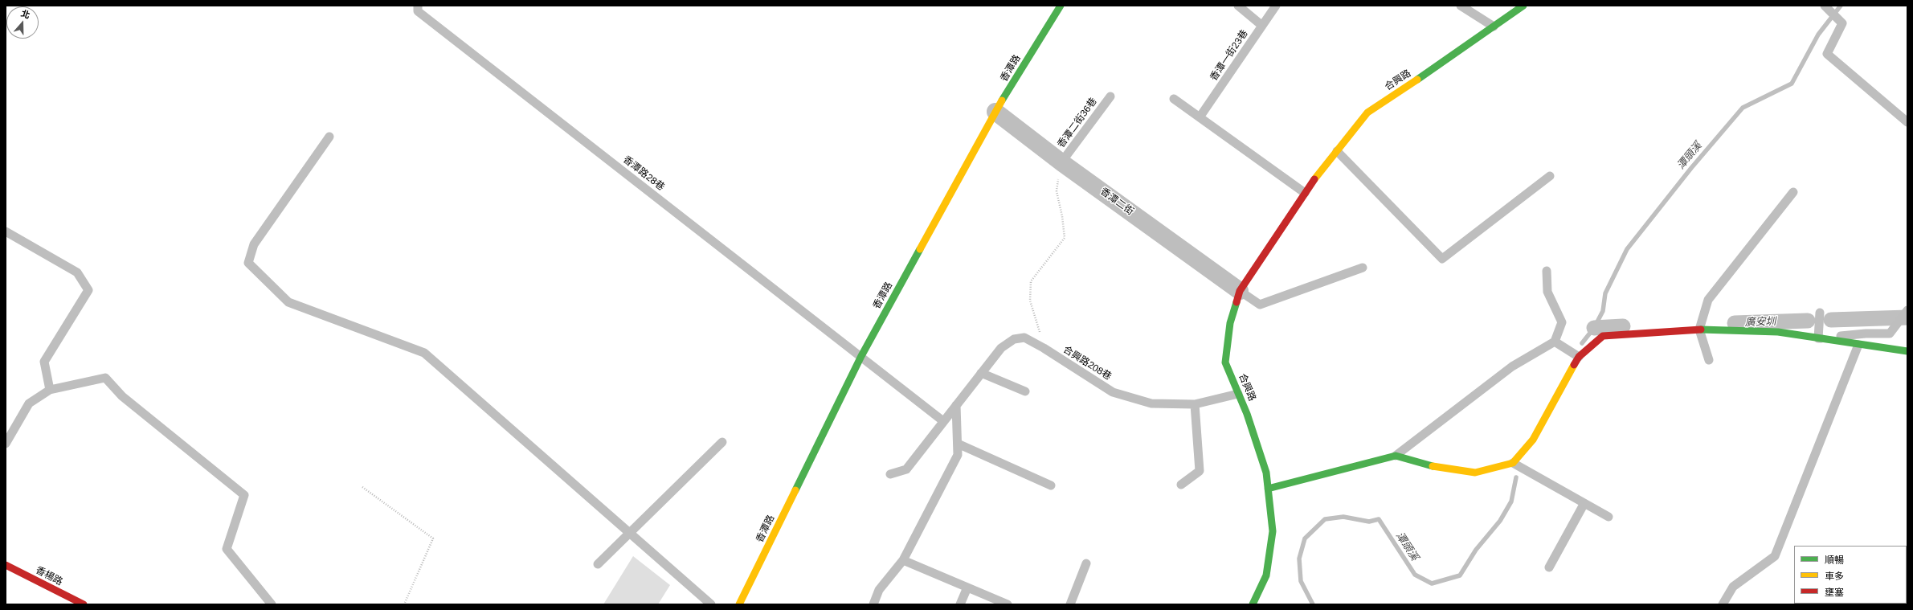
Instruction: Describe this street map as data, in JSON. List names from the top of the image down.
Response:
{
  "streets": {
    "street": [
      "香潭路",
      "合興路",
      "香潭二街",
      "香楊路"
    ],
    "lane": [
      "香潭一街23巷",
      "香潭二街36巷",
      "香潭路28巷",
      "合興路208巷"
    ]
  },
  "crossings": [
    ["香潭路", "香潭路28巷"],
    ["香潭路", "香潭二街"],
    ["合興路", "香潭二街"],
    ["合興路", "合興路208巷"],
    ["香潭二街36巷", "香潭二街"]
  ],
  "water": ["潭頭溪", "廣安圳"],
  "legend": ["順暢", "車多", "壅塞"],
  "north": "top"
}
